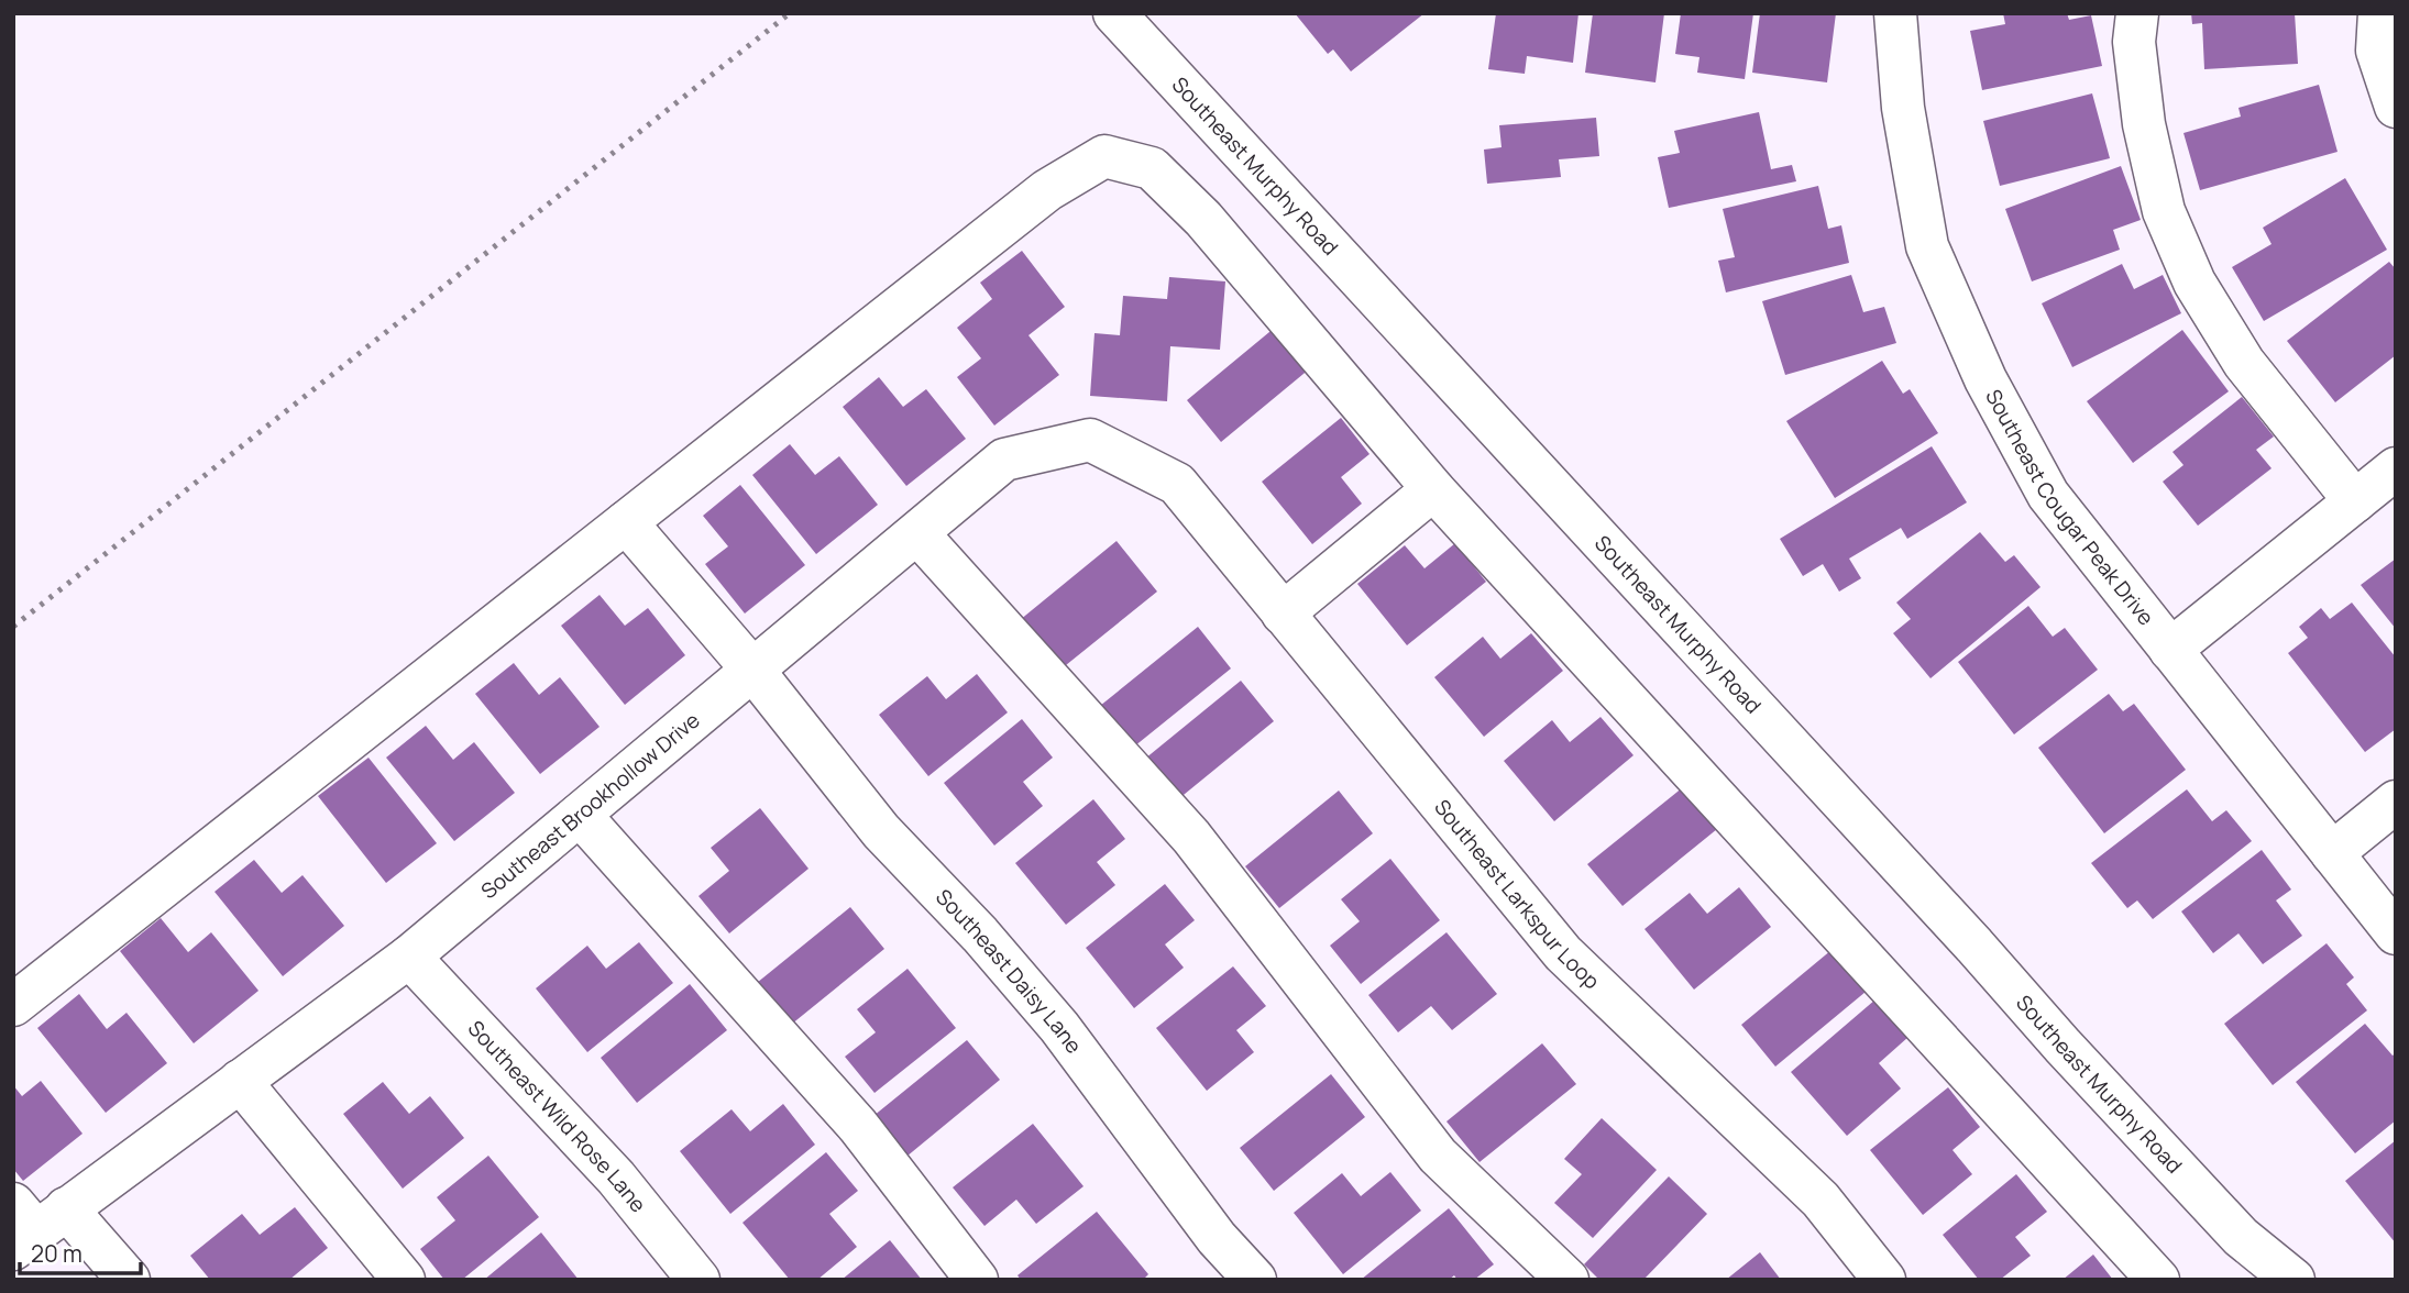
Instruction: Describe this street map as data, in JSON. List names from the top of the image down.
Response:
{
  "streets": {
    "street": [
      "Southeast Murphy Road",
      "Southeast Cougar Peak Drive",
      "Southeast Brookhollow Drive",
      "Southeast Larkspur Loop",
      "Southeast Daisy Lane",
      "Southeast Wild Rose Lane"
    ]
  },
  "crossings": [
    ["Southeast Brookhollow Drive", "Southeast Larkspur Loop"],
    ["Southeast Brookhollow Drive", "Southeast Daisy Lane"],
    ["Southeast Brookhollow Drive", "Southeast Wild Rose Lane"]
  ],
  "scale_bar": "20 m"
}
